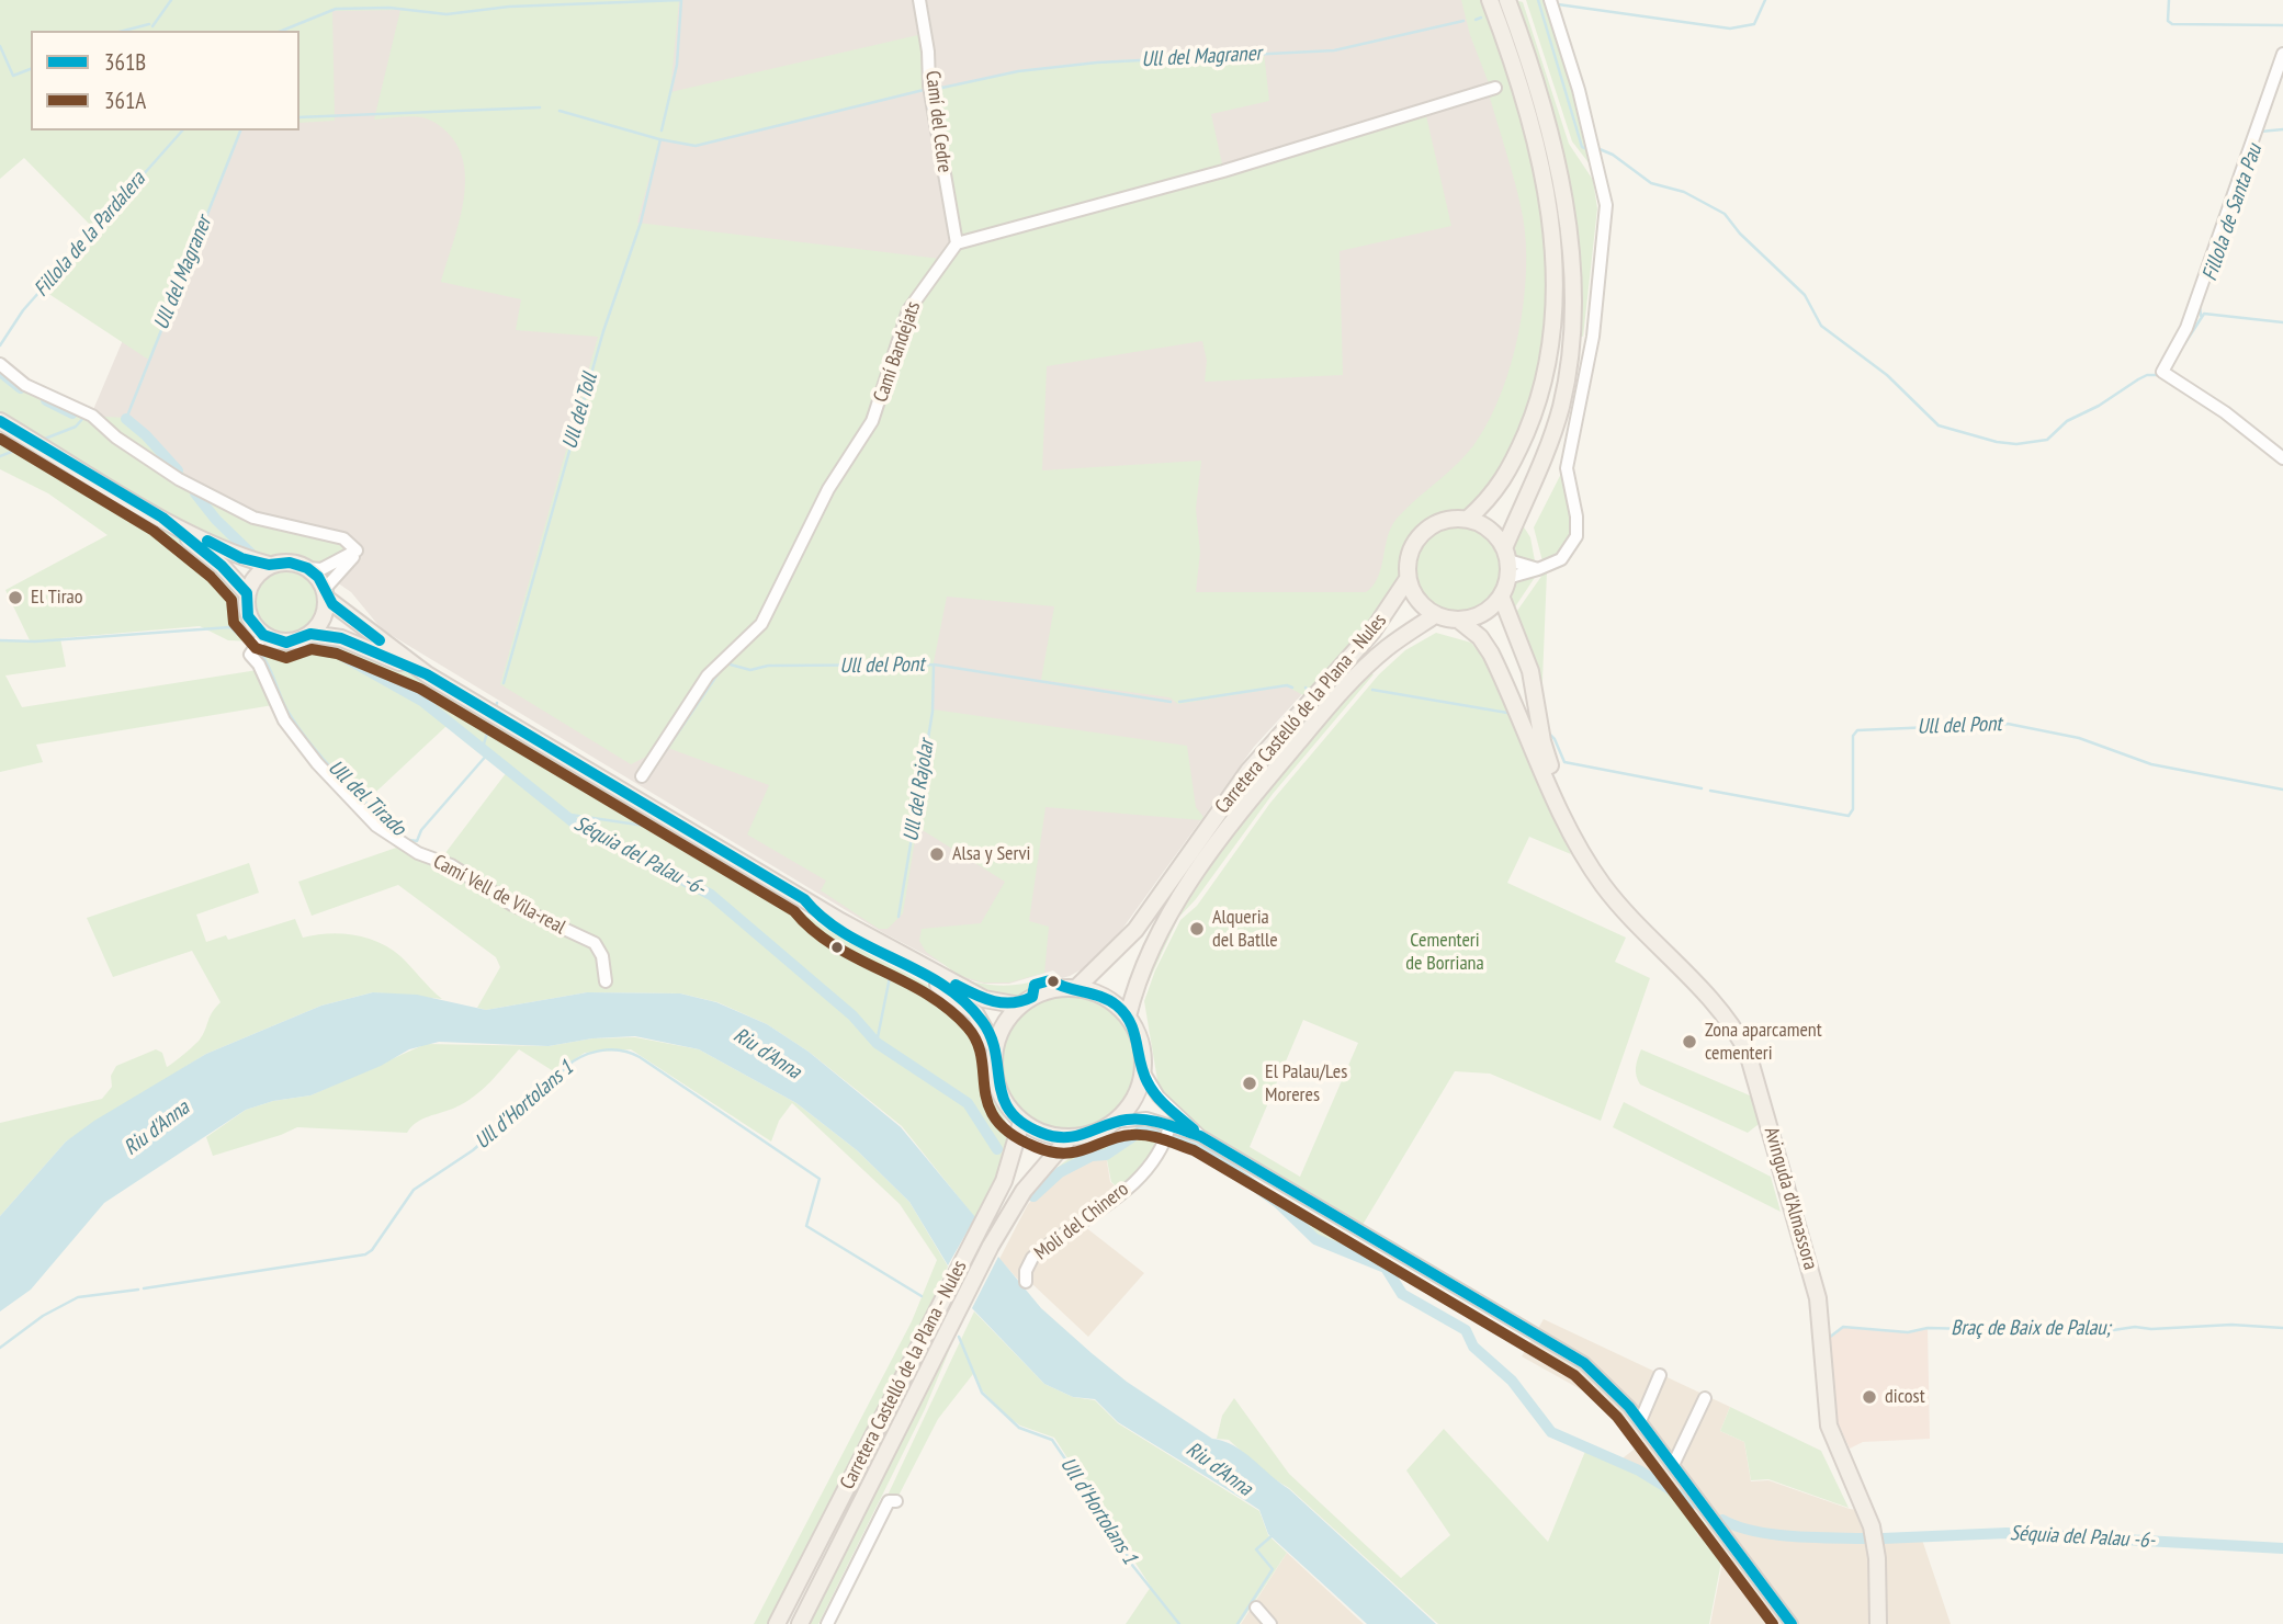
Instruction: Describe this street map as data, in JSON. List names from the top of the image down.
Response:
{
  "streets": {
    "main road": ["Carretera Castelló de la Plana - Nules", "Avinguda d'Almassora"],
    "street": [
      "Camí del Cedre",
      "Camí Bandejats",
      "Camí Vell de Vila-real",
      "Molí del Chinero"
    ]
  },
  "crossings": [
    ["Camí del Cedre", "Camí Bandejats"],
    ["Carretera Castelló de la Plana - Nules", "Avinguda d'Almassora"]
  ],
  "water": [
    "Ull del Magraner",
    "Fillola de Santa Pau",
    "Fillola de la Pardalera",
    "Ull del Toll",
    "Ull del Pont",
    "Ull del Rajolar",
    "Ull del Tirado",
    "Séquia del Palau -6-",
    "Riu d'Anna",
    "Ull d'Hortolans 1",
    "Braç de Baix de Palau;"
  ],
  "parks": ["Cementeri de Borriana"],
  "places": [
    "El Tirao",
    "Alsa y Servi",
    "Alqueria del Batlle",
    "Zona aparcament cementeri",
    "El Palau/Les Moreres",
    "dicost"
  ],
  "lines": ["transit line 361B", "transit line 361A"],
  "legend": ["361B", "361A"]
}
